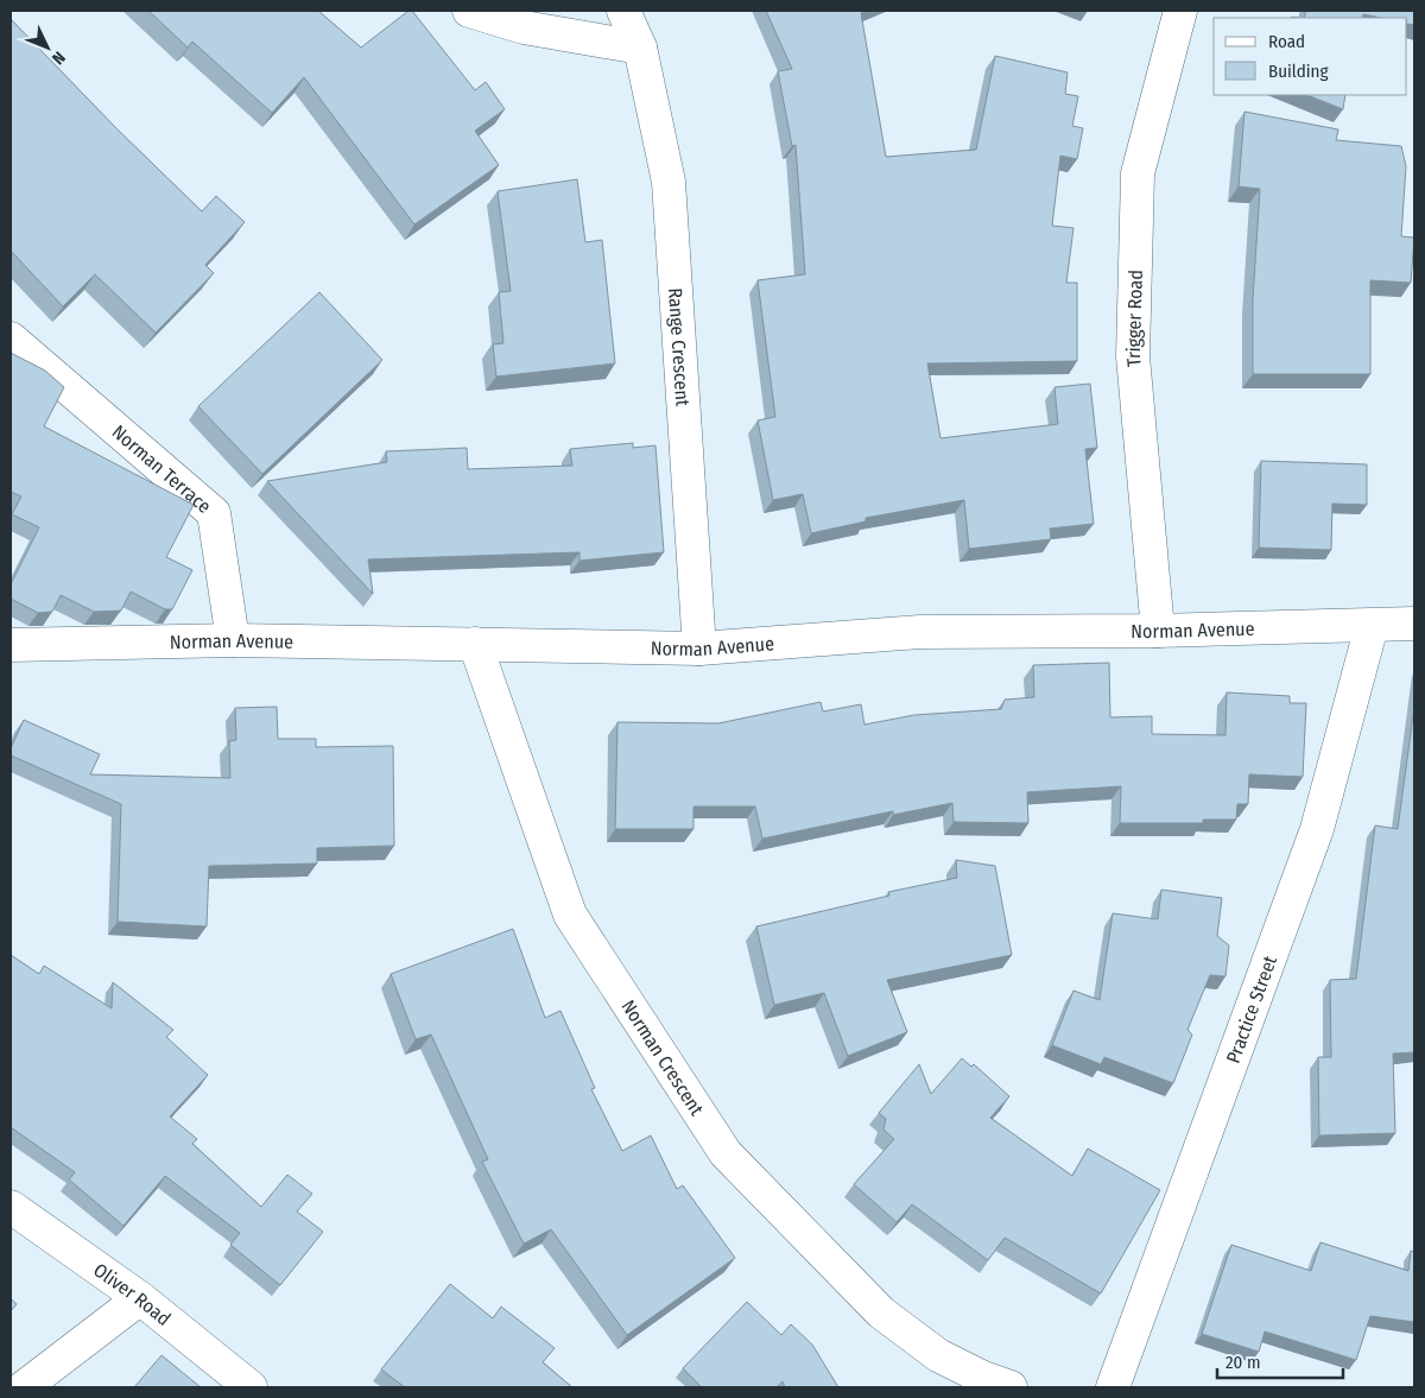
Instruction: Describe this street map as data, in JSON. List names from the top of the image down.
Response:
{
  "streets": {
    "street": [
      "Trigger Road",
      "Range Crescent",
      "Norman Terrace",
      "Norman Avenue",
      "Practice Street",
      "Norman Crescent",
      "Oliver Road"
    ]
  },
  "crossings": [
    ["Trigger Road", "Norman Avenue"],
    ["Range Crescent", "Norman Avenue"],
    ["Norman Terrace", "Norman Avenue"],
    ["Norman Avenue", "Practice Street"],
    ["Norman Avenue", "Norman Crescent"]
  ],
  "legend": ["Road", "Building"],
  "scale_bar": "20 m",
  "north": "bottom right"
}
